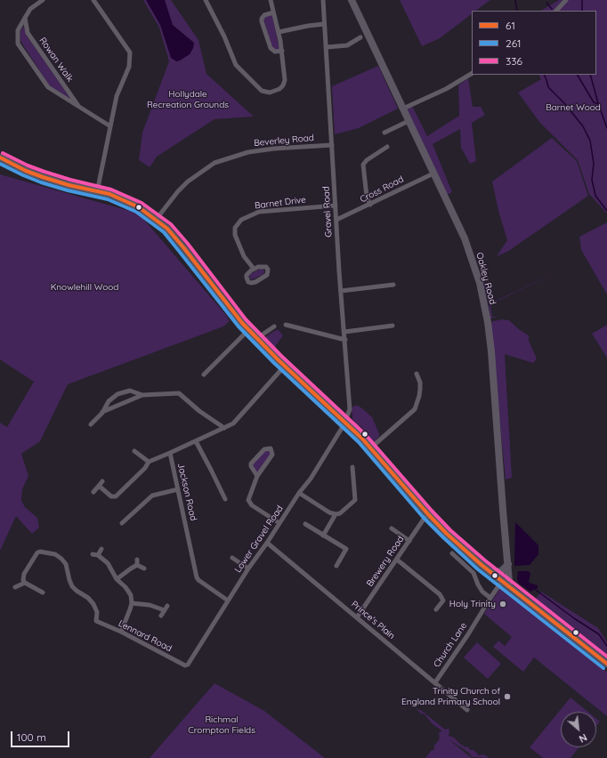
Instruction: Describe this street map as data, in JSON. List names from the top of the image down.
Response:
{
  "streets": {
    "main road": ["Oakley Road"],
    "street": [
      "Rowan Walk",
      "Beverley Road",
      "Cross Road",
      "Barnet Drive",
      "Gravel Road",
      "Jackson Road",
      "Lower Gravel Road",
      "Brewery Road",
      "Prince's Plain",
      "Lennard Road",
      "Church Lane"
    ]
  },
  "crossings": [
    ["Beverley Road", "Gravel Road"],
    ["Cross Road", "Gravel Road"],
    ["Cross Road", "Oakley Road"],
    ["Barnet Drive", "Gravel Road"],
    ["Gravel Road", "Lower Gravel Road"],
    ["Oakley Road", "Church Lane"],
    ["Jackson Road", "Lower Gravel Road"],
    ["Lower Gravel Road", "Prince's Plain"],
    ["Lower Gravel Road", "Lennard Road"],
    ["Brewery Road", "Prince's Plain"],
    ["Prince's Plain", "Church Lane"]
  ],
  "parks": [
    "Hollydale Recreation Grounds",
    "Barnet Wood",
    "Knowlehill Wood",
    "Richmal Crompton Fields"
  ],
  "places": ["Holy Trinity", "Trinity Church of England Primary School"],
  "lines": ["transit line 336", "transit line 61", "transit line 261"],
  "legend": ["61", "261", "336"],
  "scale_bar": "100 m",
  "north": "bottom right"
}
